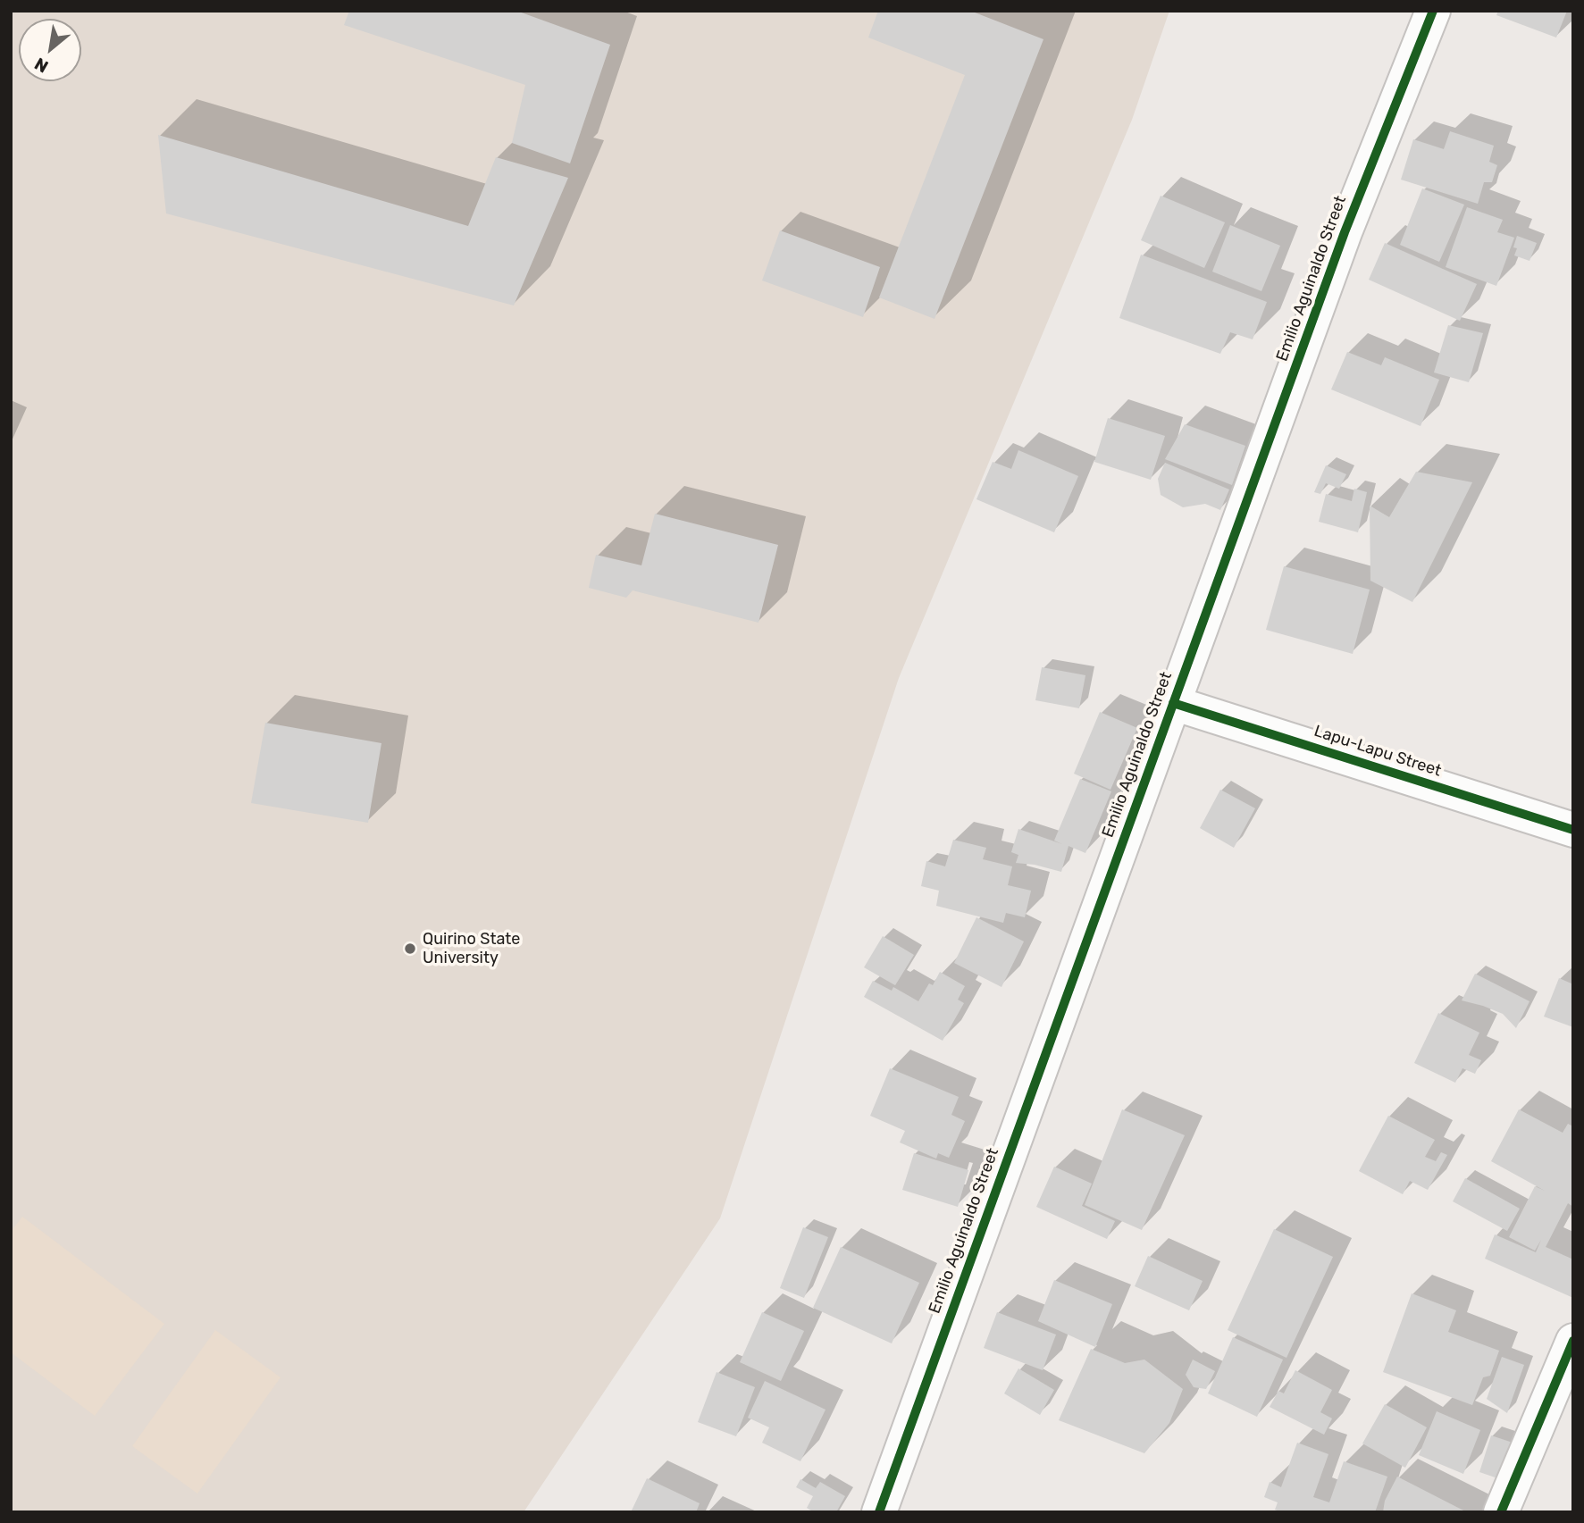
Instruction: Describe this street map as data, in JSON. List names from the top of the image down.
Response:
{
  "streets": {
    "street": ["Emilio Aguinaldo Street", "Lapu-Lapu Street"]
  },
  "crossings": [
    ["Emilio Aguinaldo Street", "Lapu-Lapu Street"]
  ],
  "places": ["Quirino State University"],
  "north": "bottom left"
}
